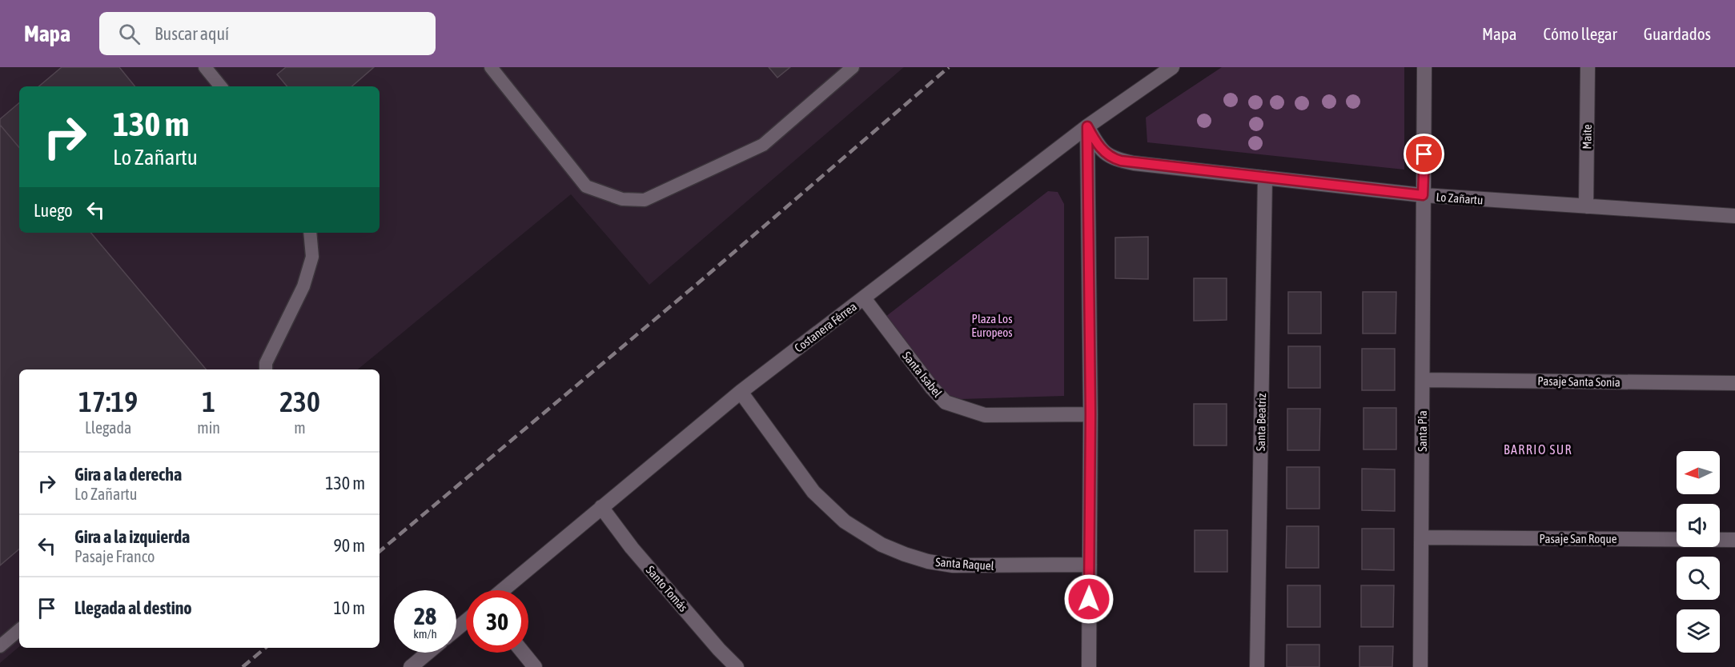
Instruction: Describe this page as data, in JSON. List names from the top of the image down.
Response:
{
  "streets": {
    "street": [
      "Maite",
      "Lo Zañartu",
      "Costanera Férrea",
      "Santa Isabel",
      "Pasaje Santa Sonia",
      "Santa Beatriz",
      "Santa Pía",
      "Pasaje San Roque",
      "Santa Raquel",
      "Santo Tomás"
    ]
  },
  "crossings": [
    ["Maite", "Lo Zañartu"],
    ["Lo Zañartu", "Costanera Férrea"],
    ["Lo Zañartu", "Santa Beatriz"],
    ["Lo Zañartu", "Santa Pía"],
    ["Costanera Férrea", "Santa Isabel"],
    ["Costanera Férrea", "Santa Raquel"],
    ["Costanera Férrea", "Santo Tomás"],
    ["Pasaje Santa Sonia", "Santa Pía"],
    ["Santa Pía", "Pasaje San Roque"]
  ],
  "districts": ["BARRIO SUR"],
  "parks": ["Plaza Los Europeos"],
  "north": "left",
  "page": {
    "header": "Mapa",
    "search": "Buscar aquí",
    "nav": ["Mapa", "Cómo llegar", "Guardados"],
    "turn": ["130 m", "Lo Zañartu"],
    "then": "Luego",
    "eta": [
      "17:19",
      "Llegada",
      "1",
      "min",
      "230",
      "m"
    ],
    "list": [
      {
        "name": "Gira a la derecha",
        "note": "Lo Zañartu",
        "value": "130 m"
      },
      {
        "name": "Gira a la izquierda",
        "note": "Pasaje Franco",
        "value": "90 m"
      },
      {
        "name": "Llegada al destino",
        "value": "10 m"
      }
    ],
    "speed": "28 km/h",
    "limit": "30"
  }
}
